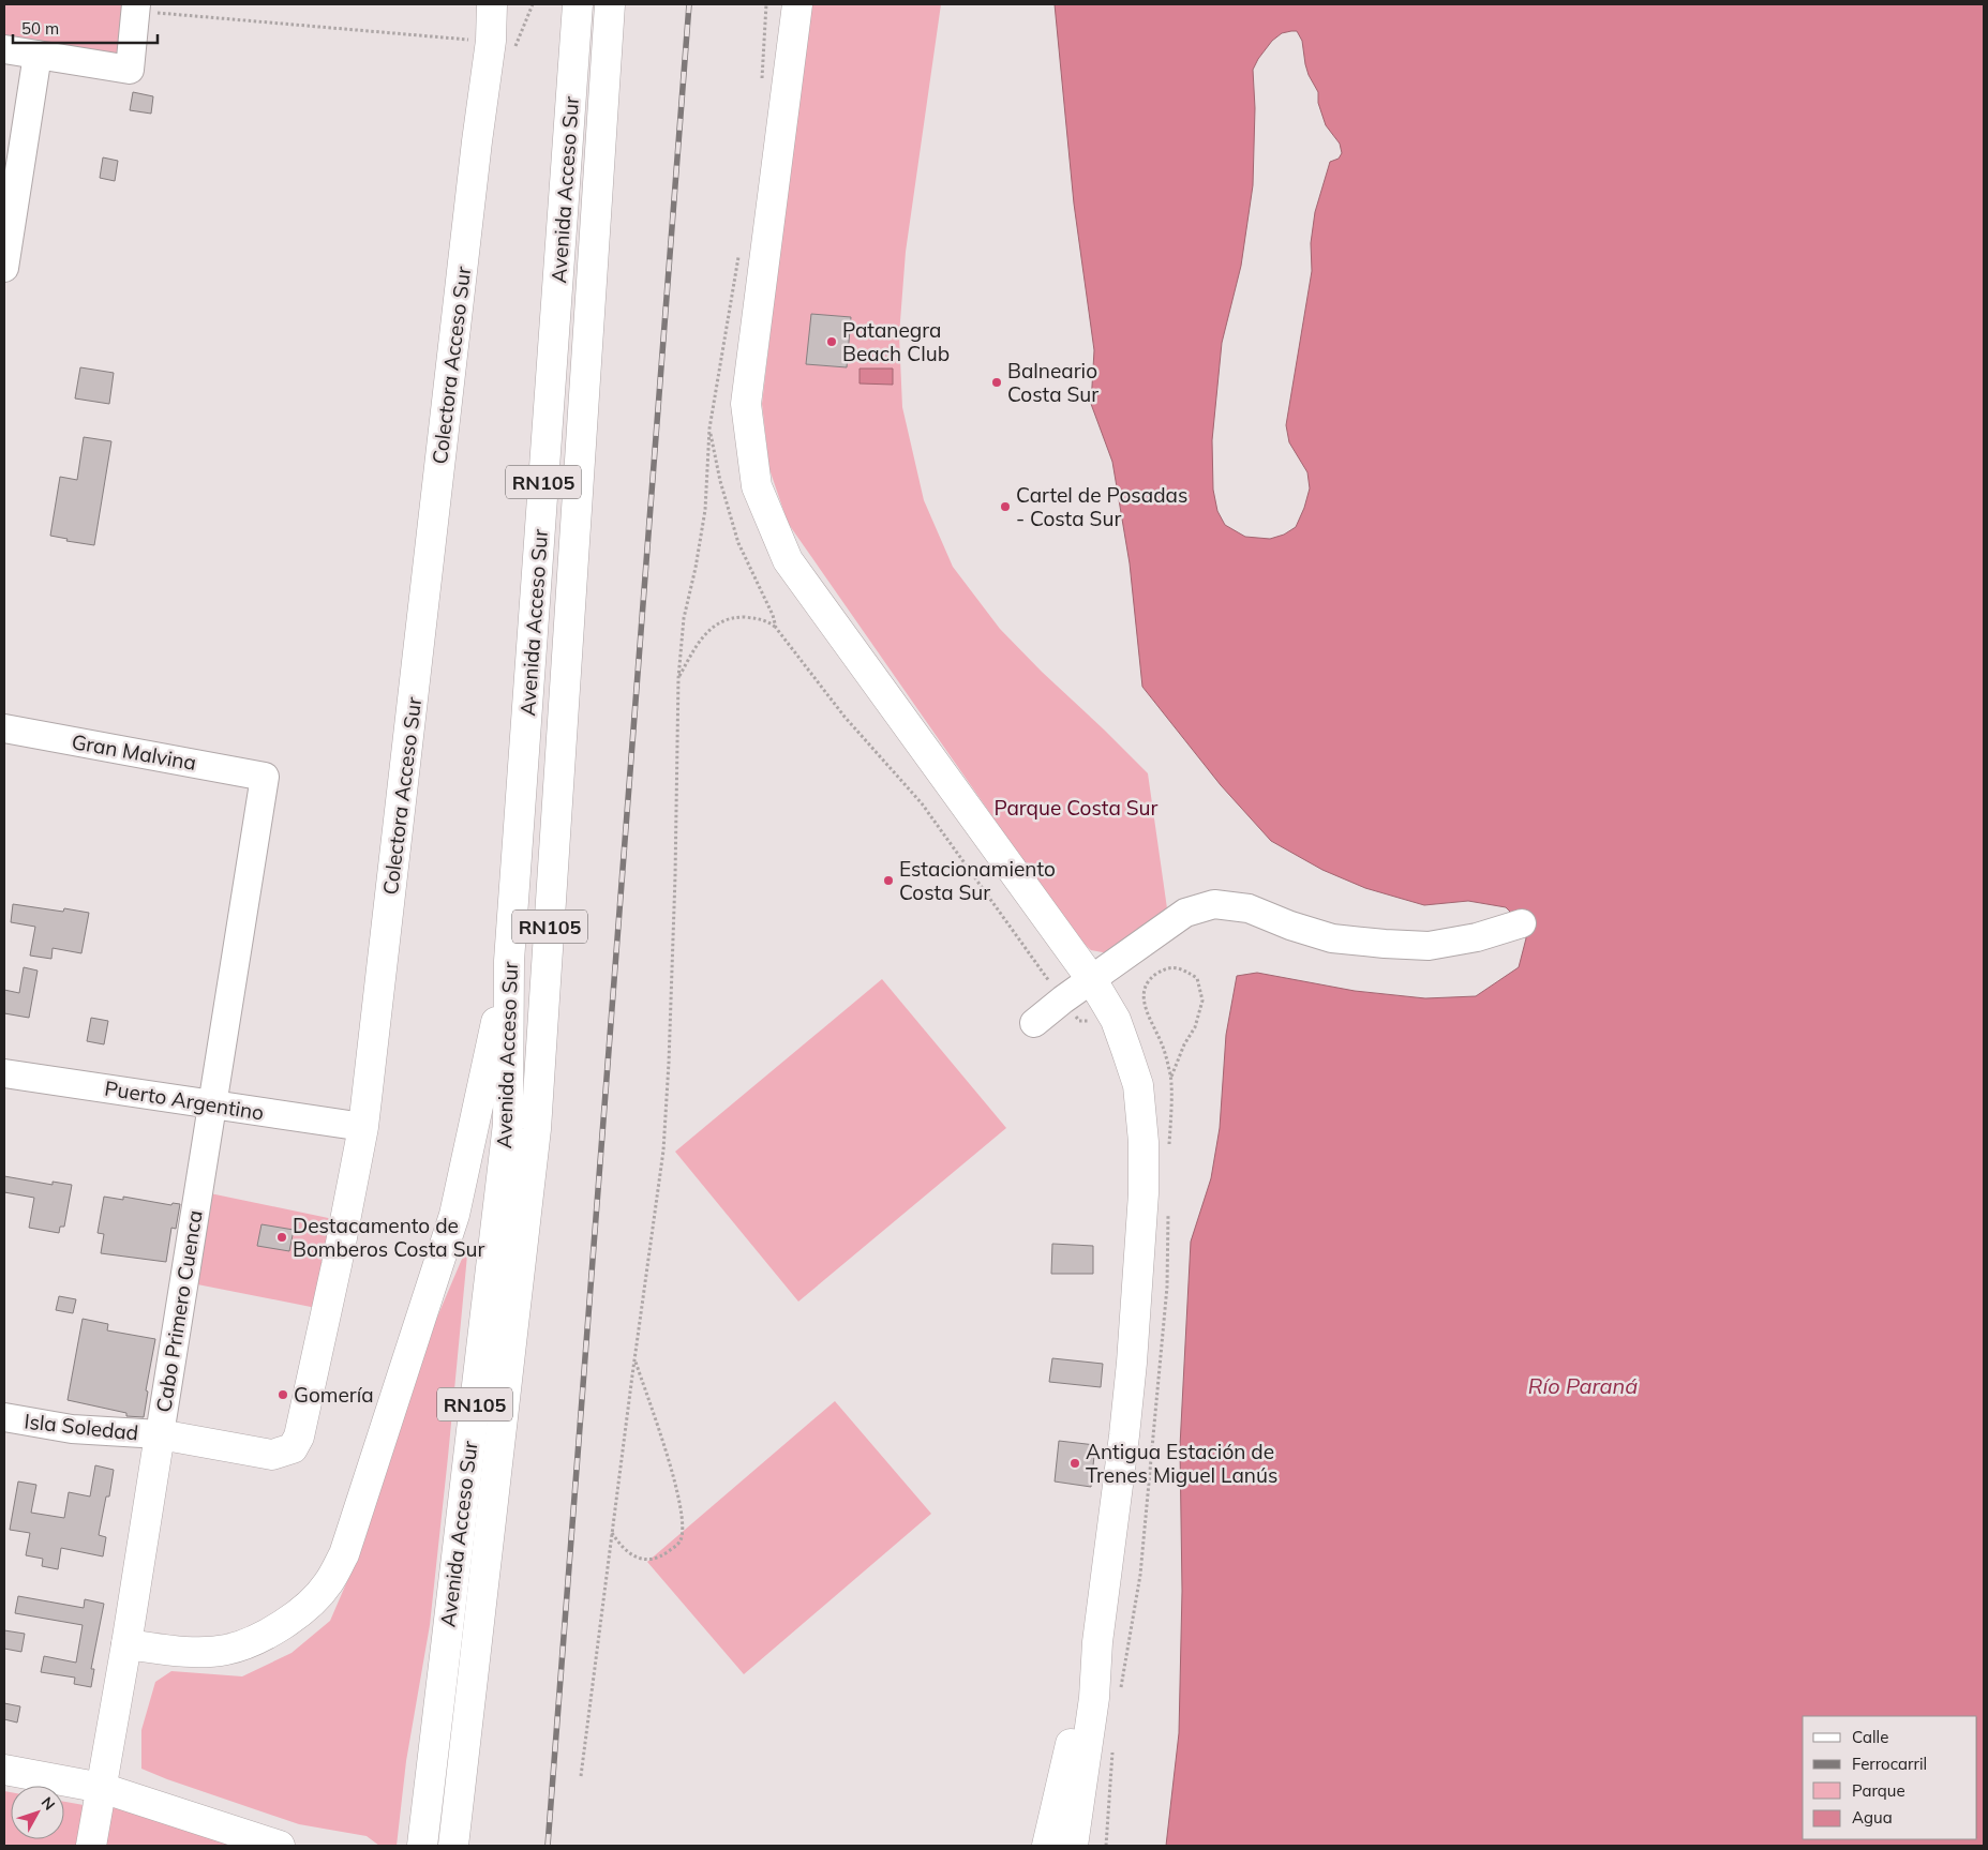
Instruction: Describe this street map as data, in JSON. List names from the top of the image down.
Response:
{
  "streets": {
    "main road": [
      "Avenida Acceso Sur",
      "Colectora Acceso Sur",
      "RN105",
      "Cabo Primero Cuenca"
    ],
    "street": ["Gran Malvina", "Puerto Argentino", "Isla Soledad"]
  },
  "crossings": [
    ["Colectora Acceso Sur", "Puerto Argentino"],
    ["Colectora Acceso Sur", "Cabo Primero Cuenca"],
    ["Colectora Acceso Sur", "Isla Soledad"],
    ["Gran Malvina", "Cabo Primero Cuenca"],
    ["Puerto Argentino", "Cabo Primero Cuenca"],
    ["Cabo Primero Cuenca", "Isla Soledad"]
  ],
  "water": ["Río Paraná"],
  "parks": ["Parque Costa Sur"],
  "places": [
    "Patanegra Beach Club",
    "Balneario Costa Sur",
    "Cartel de Posadas - Costa Sur",
    "Estacionamiento Costa Sur",
    "Destacamento de Bomberos Costa Sur",
    "Gomería",
    "Antigua Estación de Trenes Miguel Lanús"
  ],
  "legend": [
    "Calle",
    "Ferrocarril",
    "Parque",
    "Agua"
  ],
  "scale_bar": "50 m",
  "north": "top right"
}
